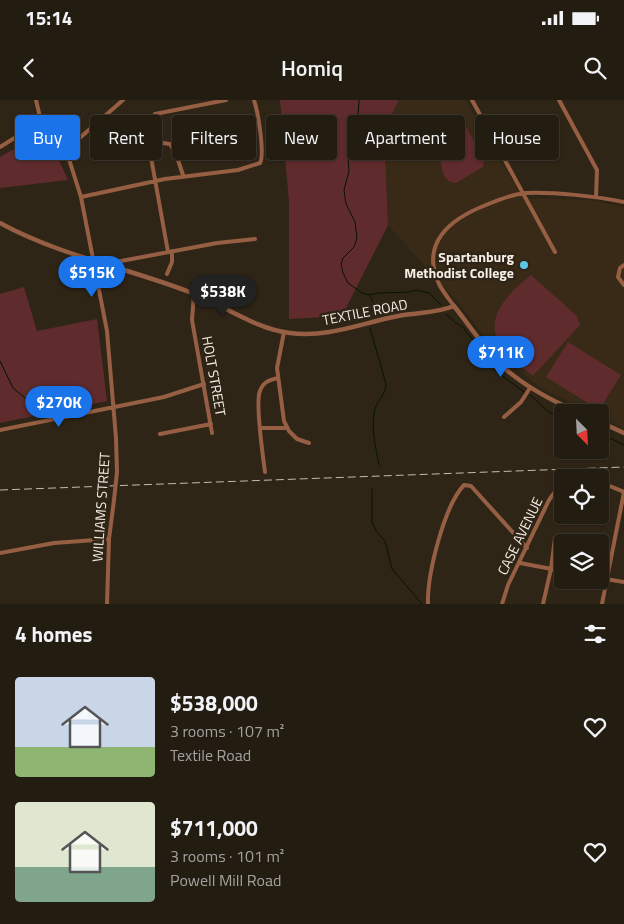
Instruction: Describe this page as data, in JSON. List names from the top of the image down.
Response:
{
  "streets": {
    "street": [
      "TEXTILE ROAD",
      "HOLT STREET",
      "WILLIAMS STREET",
      "CASE AVENUE"
    ]
  },
  "crossings": [
    ["TEXTILE ROAD", "HOLT STREET"],
    ["TEXTILE ROAD", "WILLIAMS STREET"]
  ],
  "places": ["Spartanburg Methodist College"],
  "north": "bottom right",
  "page": {
    "status": "15:14",
    "header": "Homiq",
    "chip": [
      "Buy",
      "Rent",
      "Filters",
      "New",
      "Apartment",
      "House"
    ],
    "price": [
      "$515K",
      "$538K",
      "$711K",
      "$270K"
    ],
    "heading": "4 homes",
    "list": [
      {
        "name": "$538,000",
        "note": "3 rooms · 107 m² · Textile Road"
      },
      {
        "name": "$711,000",
        "note": "3 rooms · 101 m² · Powell Mill Road"
      }
    ]
  }
}
